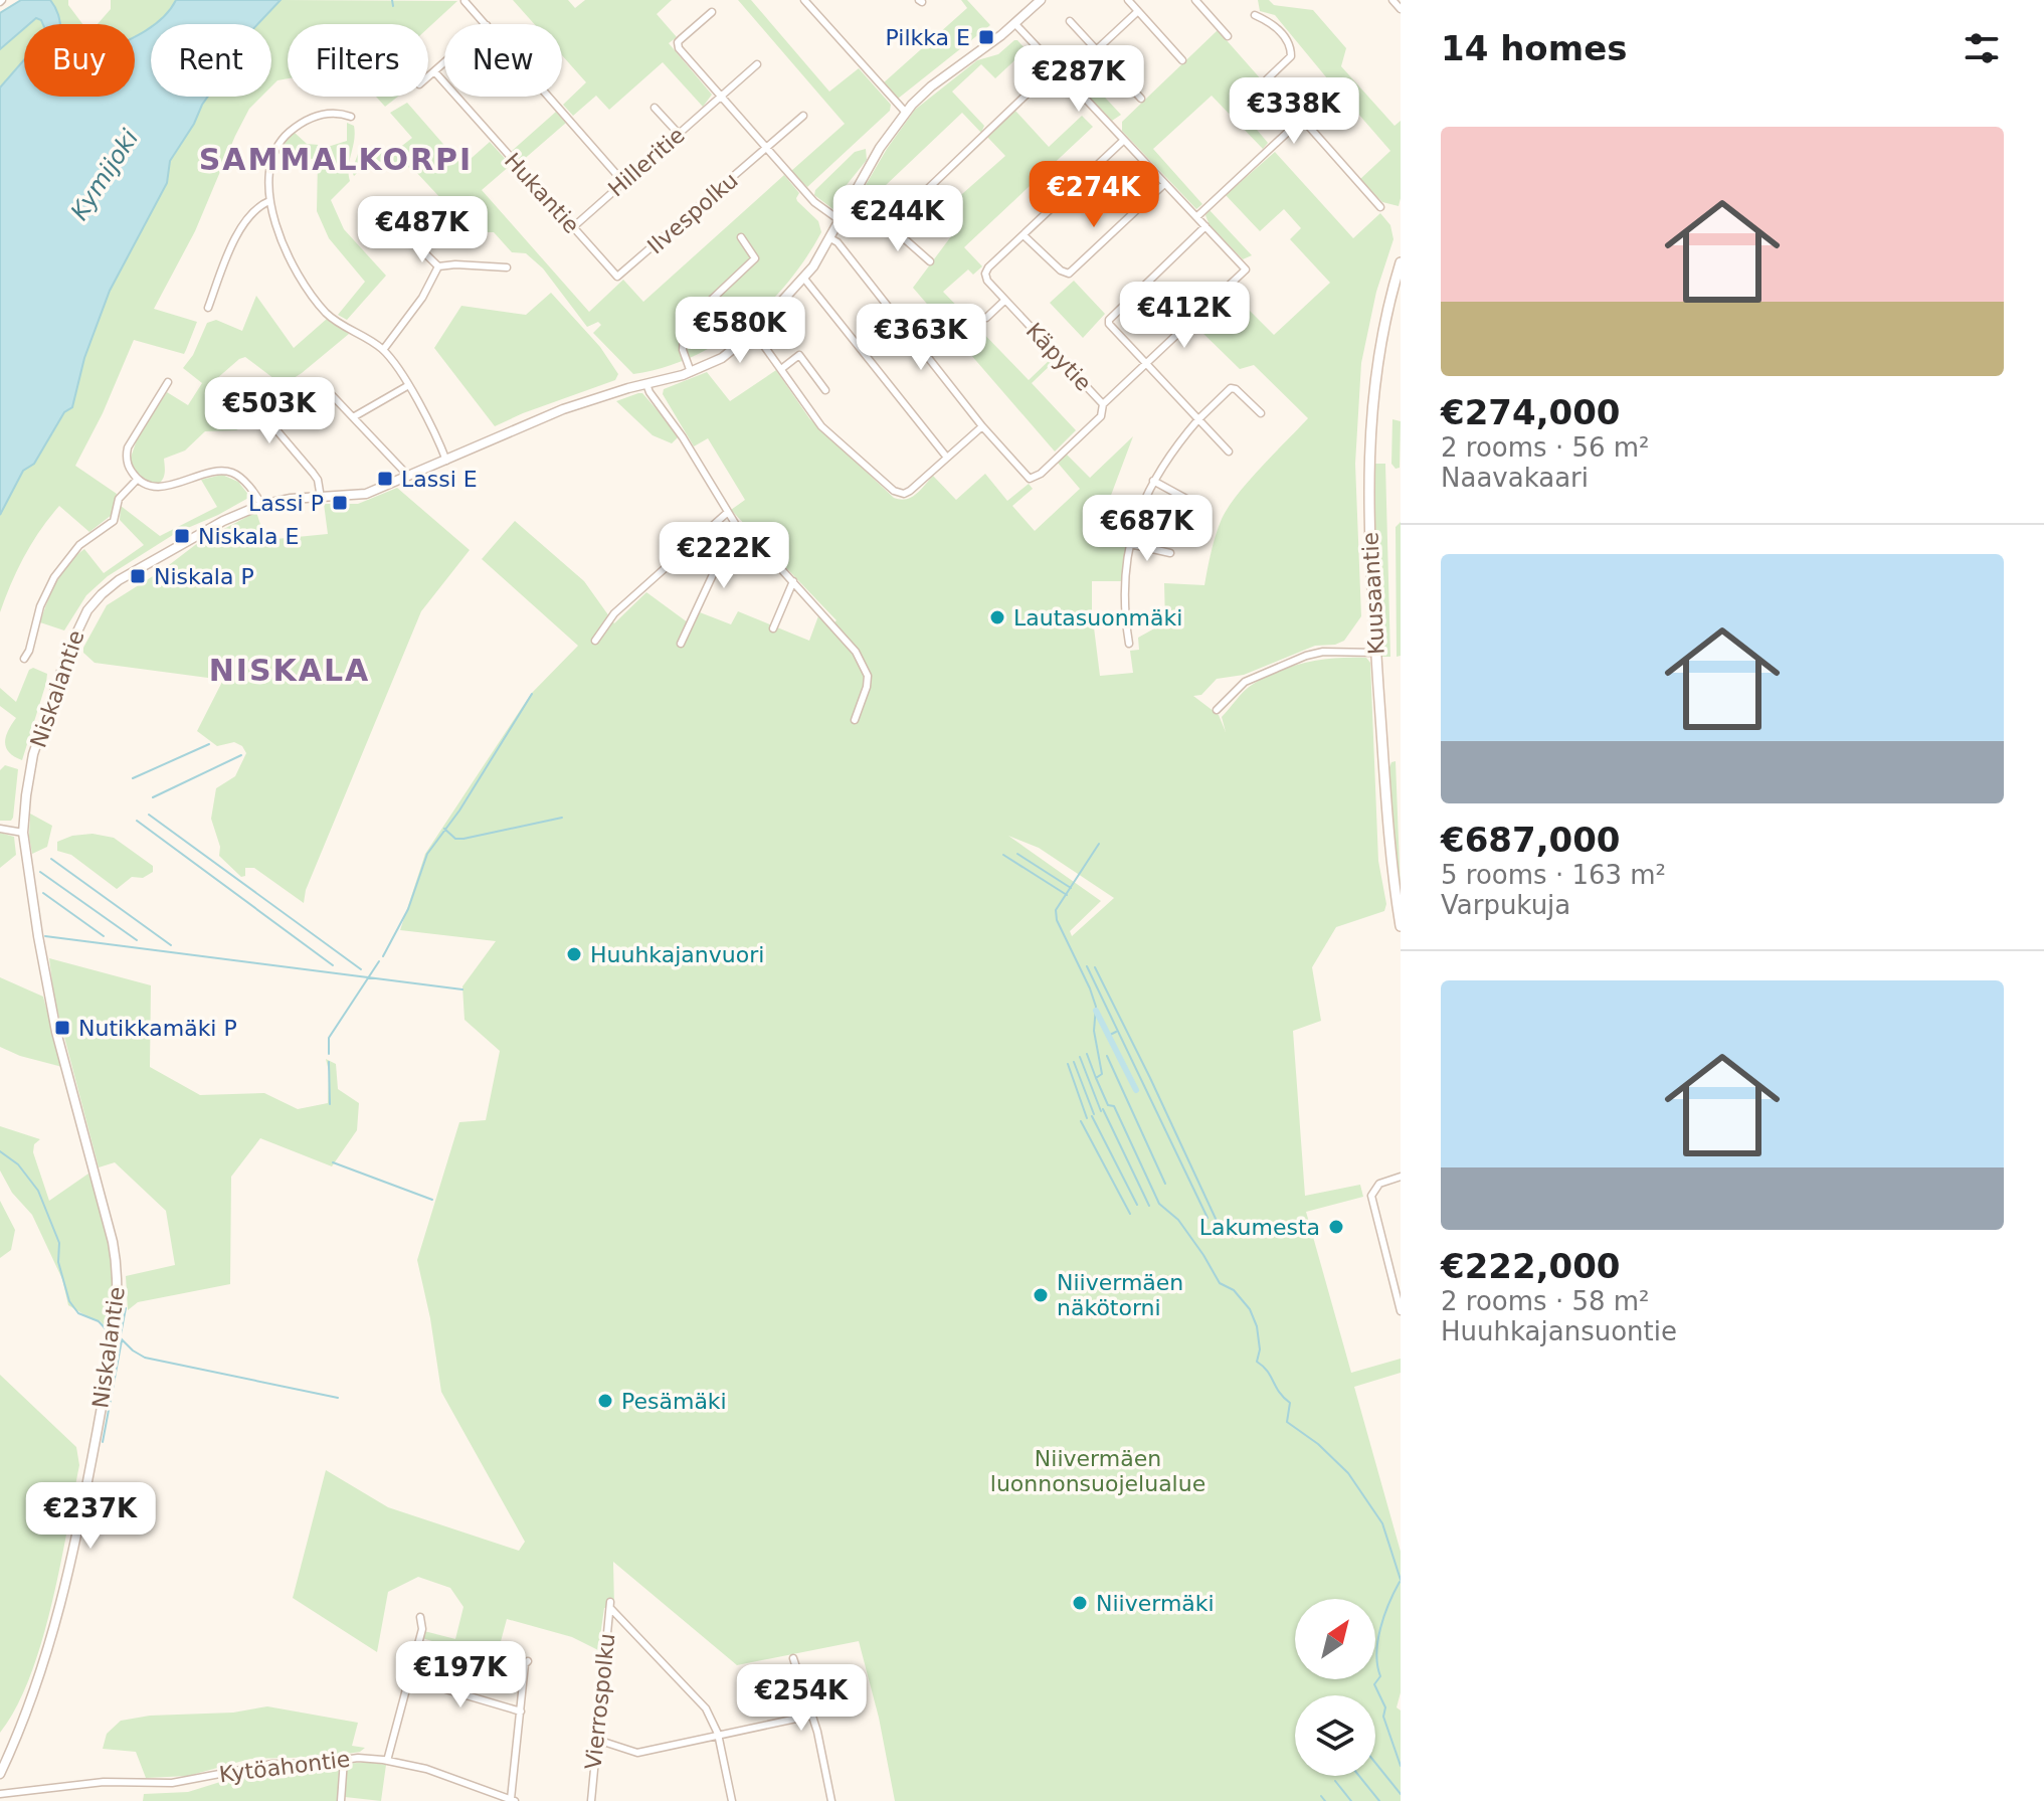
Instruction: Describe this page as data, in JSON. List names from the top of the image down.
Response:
{
  "streets": {
    "main road": ["Kuusaantie"],
    "street": [
      "Hilleritie",
      "Hukantie",
      "Ilvespolku",
      "Käpytie",
      "Niskalantie",
      "Vierrospolku",
      "Kytöahontie"
    ]
  },
  "crossings": [
    ["Hilleritie", "Hukantie"],
    ["Hukantie", "Ilvespolku"]
  ],
  "districts": ["SAMMALKORPI", "NISKALA"],
  "water": ["Kymijoki"],
  "parks": ["Niivermäen luonnonsuojelualue"],
  "places": {
    "transit": [
      "Pilkka E",
      "Lassi E",
      "Lassi P",
      "Niskala E",
      "Niskala P",
      "Nutikkamäki P"
    ],
    "other": [
      "Lautasuonmäki",
      "Huuhkajanvuori",
      "Lakumesta",
      "Niivermäen näkötorni",
      "Pesämäki",
      "Niivermäki"
    ]
  },
  "north": "top right",
  "page": {
    "heading": "14 homes",
    "chip": [
      "Buy",
      "Rent",
      "Filters",
      "New"
    ],
    "price": [
      "€287K",
      "€338K",
      "€274K",
      "€244K",
      "€487K",
      "€412K",
      "€580K",
      "€363K",
      "€503K",
      "€687K",
      "€222K",
      "€237K",
      "€197K",
      "€254K"
    ],
    "list": [
      {
        "name": "€274,000",
        "note": "2 rooms · 56 m² · Naavakaari"
      },
      {
        "name": "€687,000",
        "note": "5 rooms · 163 m² · Varpukuja"
      },
      {
        "name": "€222,000",
        "note": "2 rooms · 58 m² · Huuhkajansuontie"
      }
    ]
  }
}
